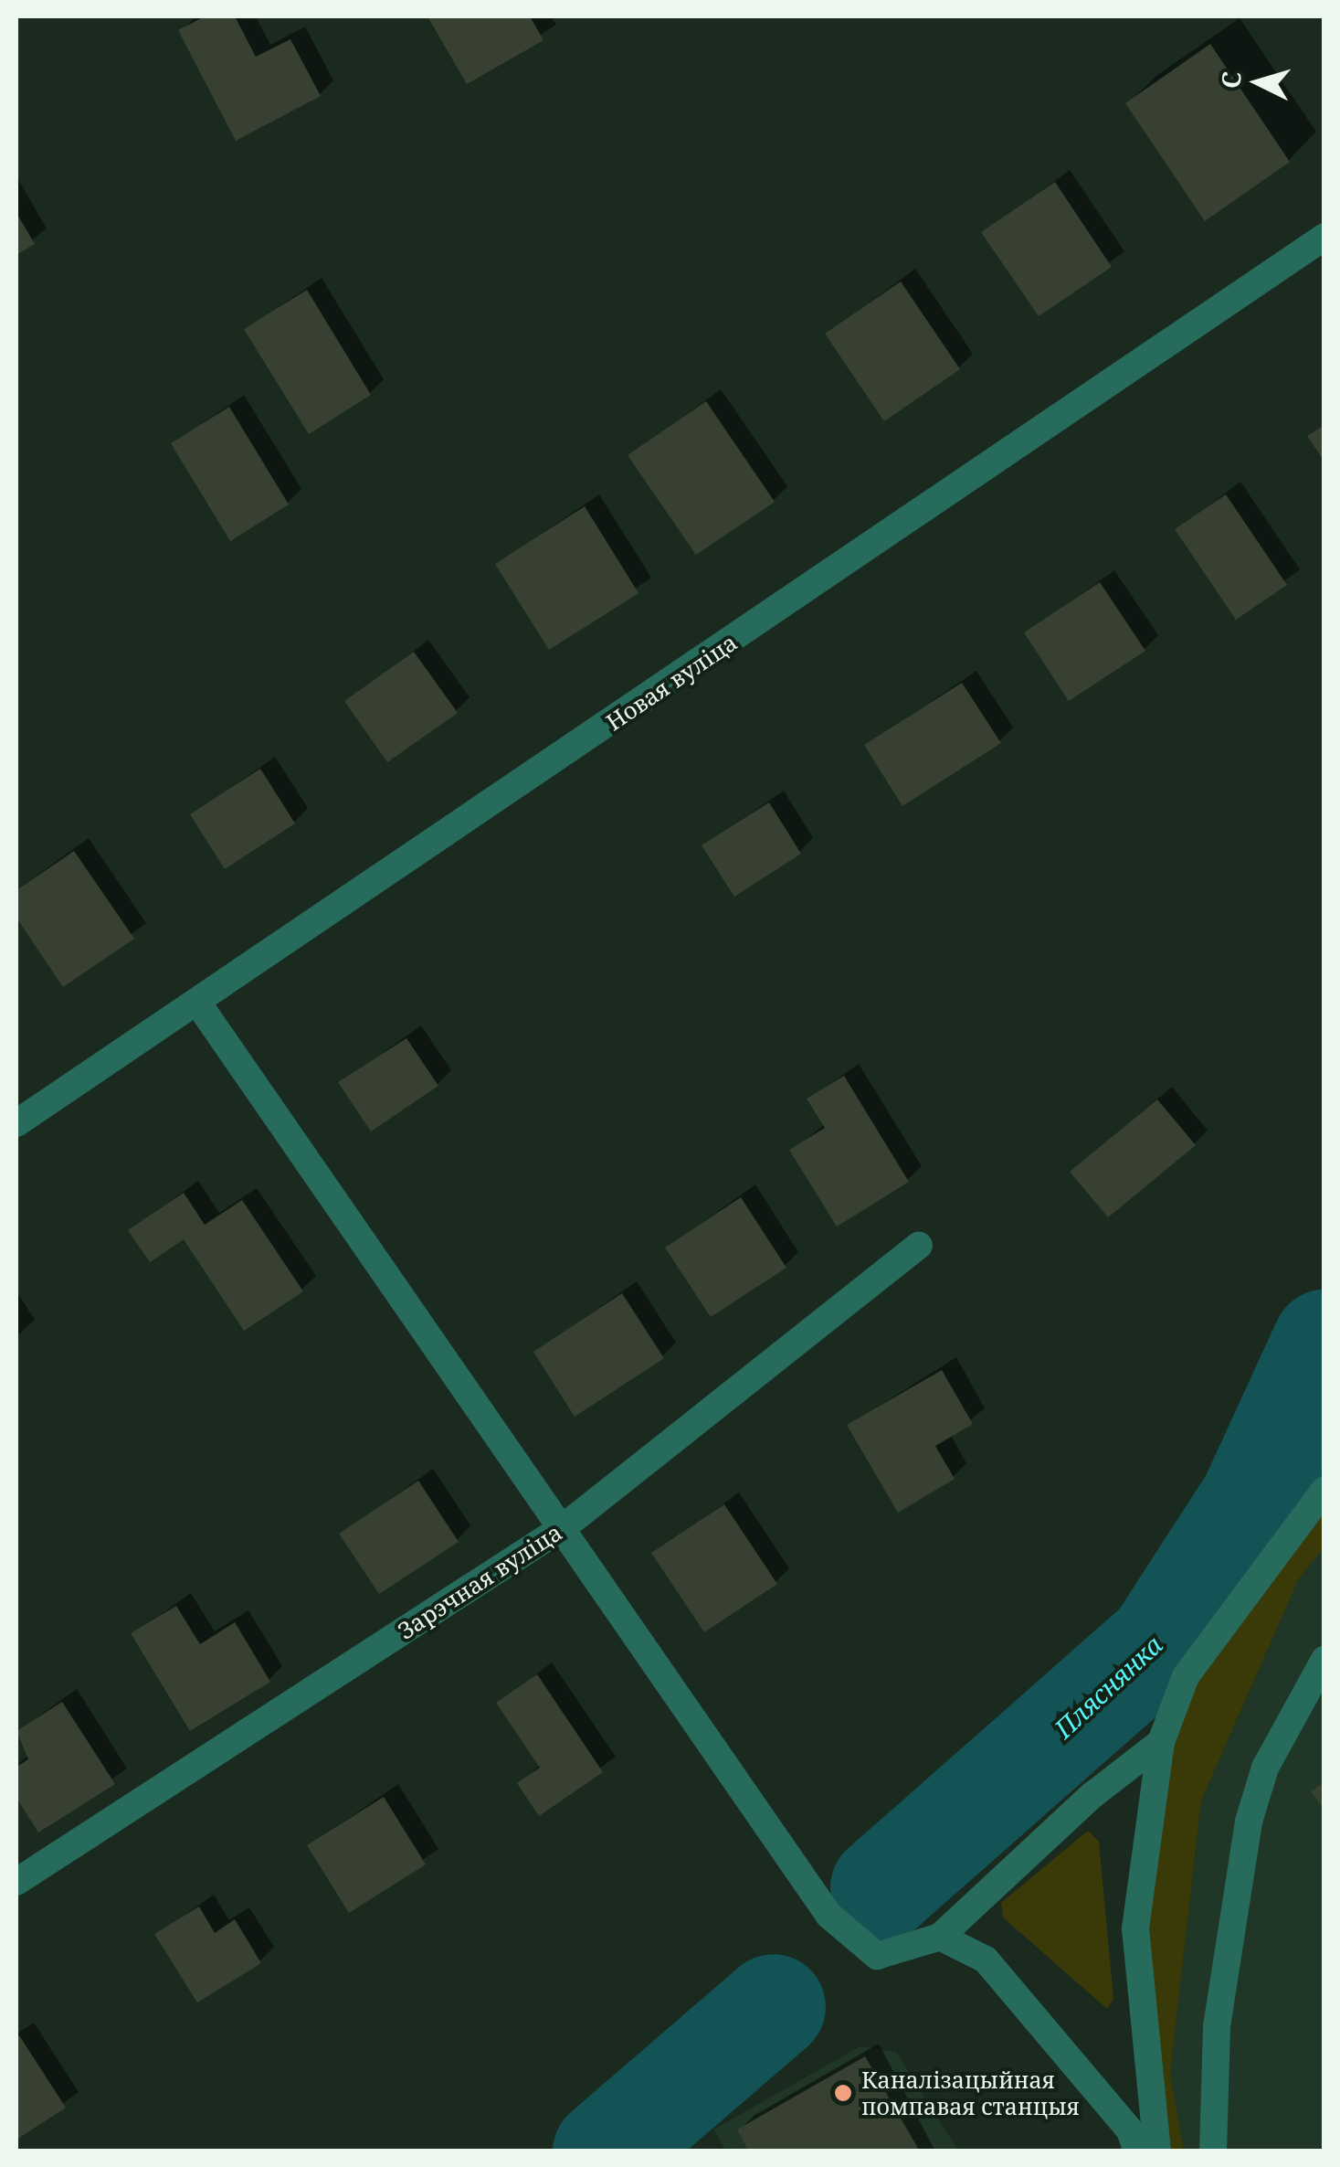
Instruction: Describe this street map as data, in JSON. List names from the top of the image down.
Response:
{
  "streets": {
    "street": ["Новая вуліца", "Зарэчная вуліца"]
  },
  "water": ["Пляснянка"],
  "places": ["Каналізацыйная помпавая станцыя"],
  "north": "left"
}
